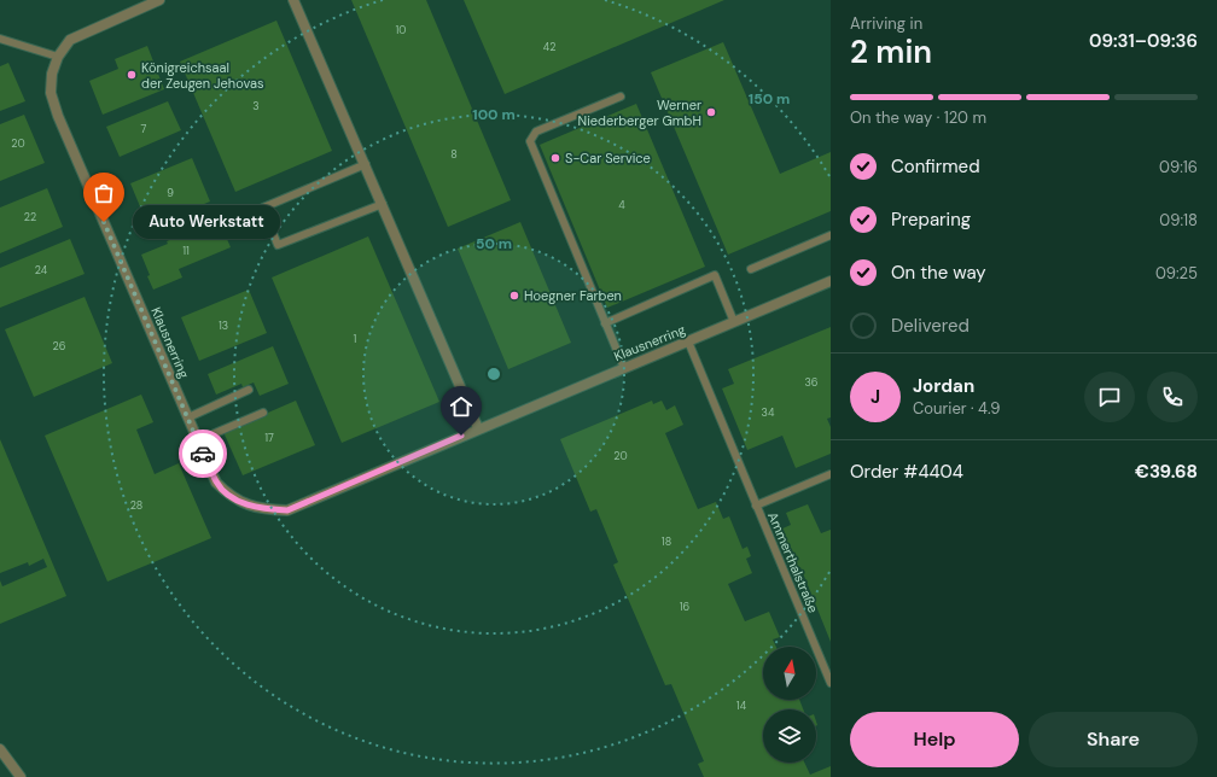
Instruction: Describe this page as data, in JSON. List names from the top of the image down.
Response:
{
  "streets": {
    "street": ["Klausnerring"],
    "lane": ["Ammerthalstraße"]
  },
  "crossings": [
    ["Klausnerring", "Ammerthalstraße"]
  ],
  "places": [
    "Königreichsaal der Zeugen Jehovas",
    "Werner Niederberger GmbH",
    "S-Car Service",
    "Auto Werkstatt",
    "Hoegner Farben"
  ],
  "house_numbers": [
    "10",
    "42",
    "3",
    "7",
    "20",
    "8",
    "9",
    "4",
    "22",
    "11",
    "24",
    "13",
    "1",
    "26",
    "36",
    "34",
    "17",
    "20",
    "28",
    "18",
    "16",
    "14"
  ],
  "north": "top",
  "page": {
    "heading": ["2 min", "Arriving in", "09:31–09:36"],
    "panel": [
      "Jordan",
      "Courier · 4.9",
      "Order #4404",
      "€39.68"
    ],
    "bar": "On the way · 120 m",
    "list": [
      ["Confirmed", "09:16"],
      ["Preparing", "09:18"],
      ["On the way", "09:25"],
      "Delivered"
    ],
    "bubble": "Auto Werkstatt",
    "round": "J",
    "buttons": ["Help", "Share"]
  },
  "rings": ["150 m", "100 m", "50 m"]
}
